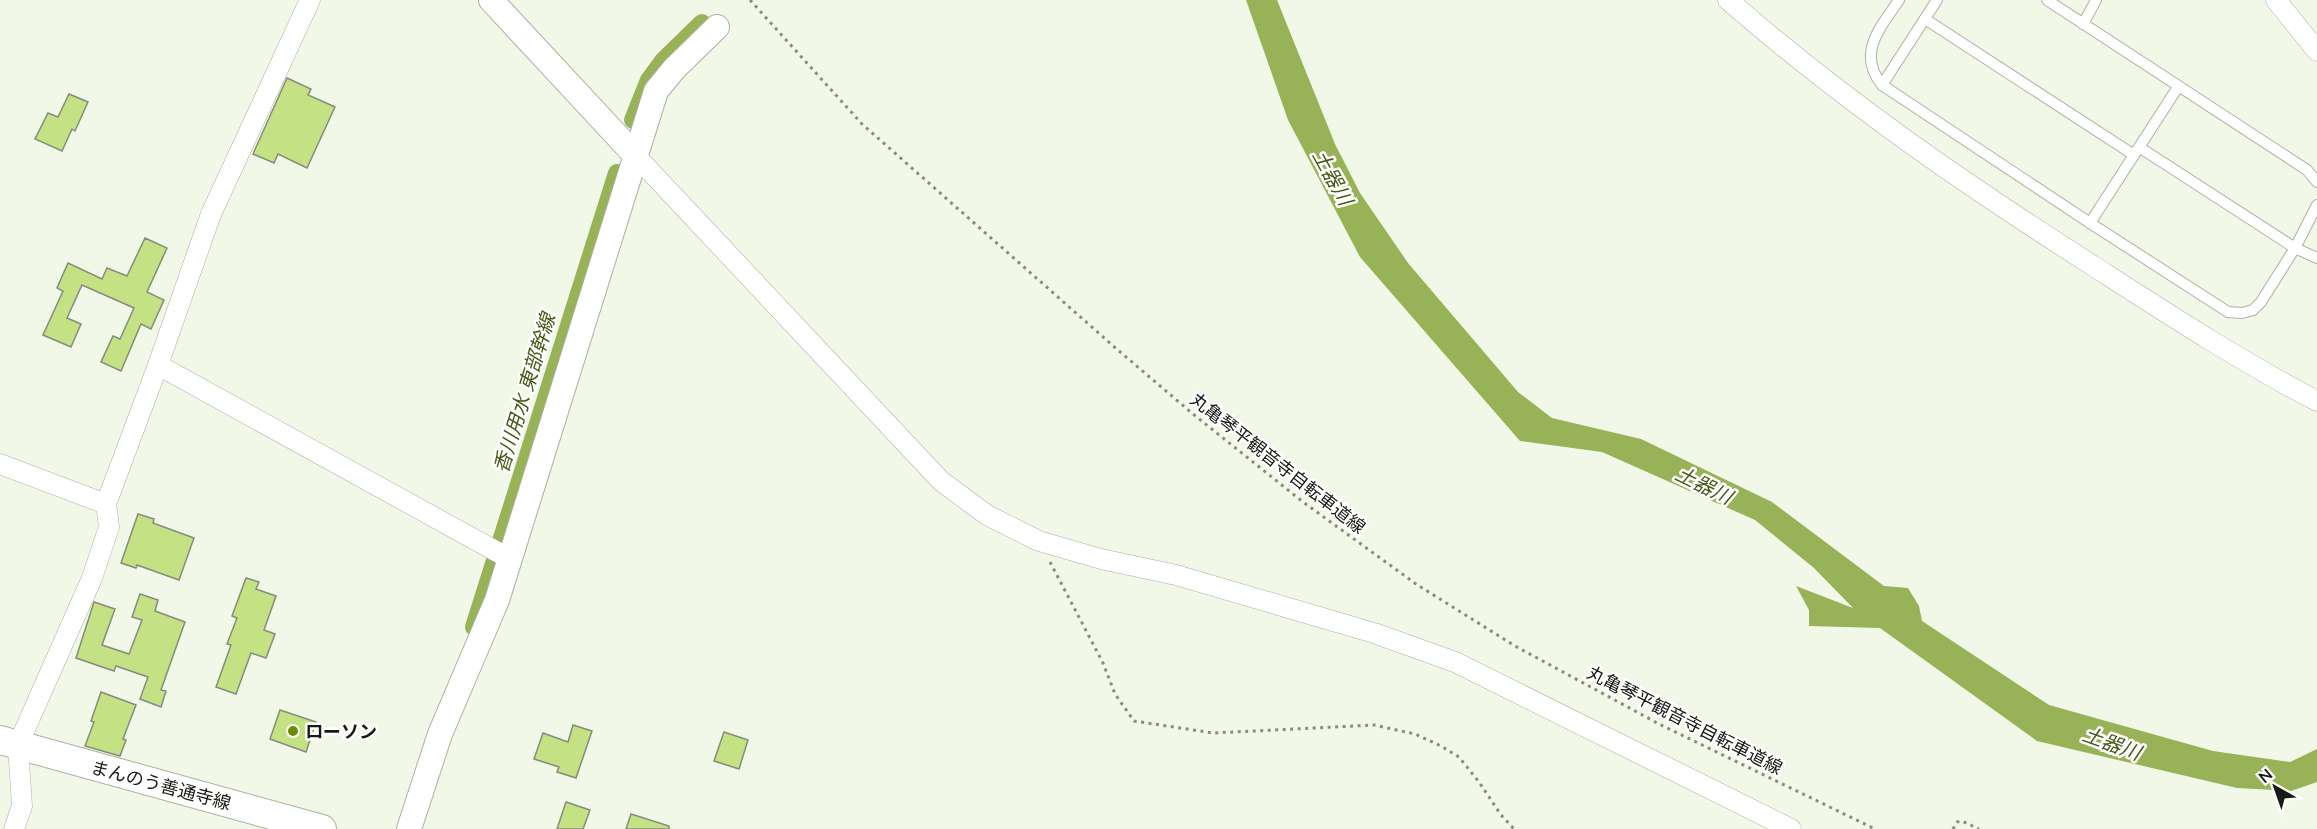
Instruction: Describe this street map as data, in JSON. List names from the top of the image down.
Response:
{
  "streets": {
    "main road": ["まんのう善通寺線"],
    "path": ["丸亀琴平観音寺自転車道線"]
  },
  "water": ["土器川", "香川用水 東部幹線"],
  "places": ["ローソン"],
  "north": "top left"
}
